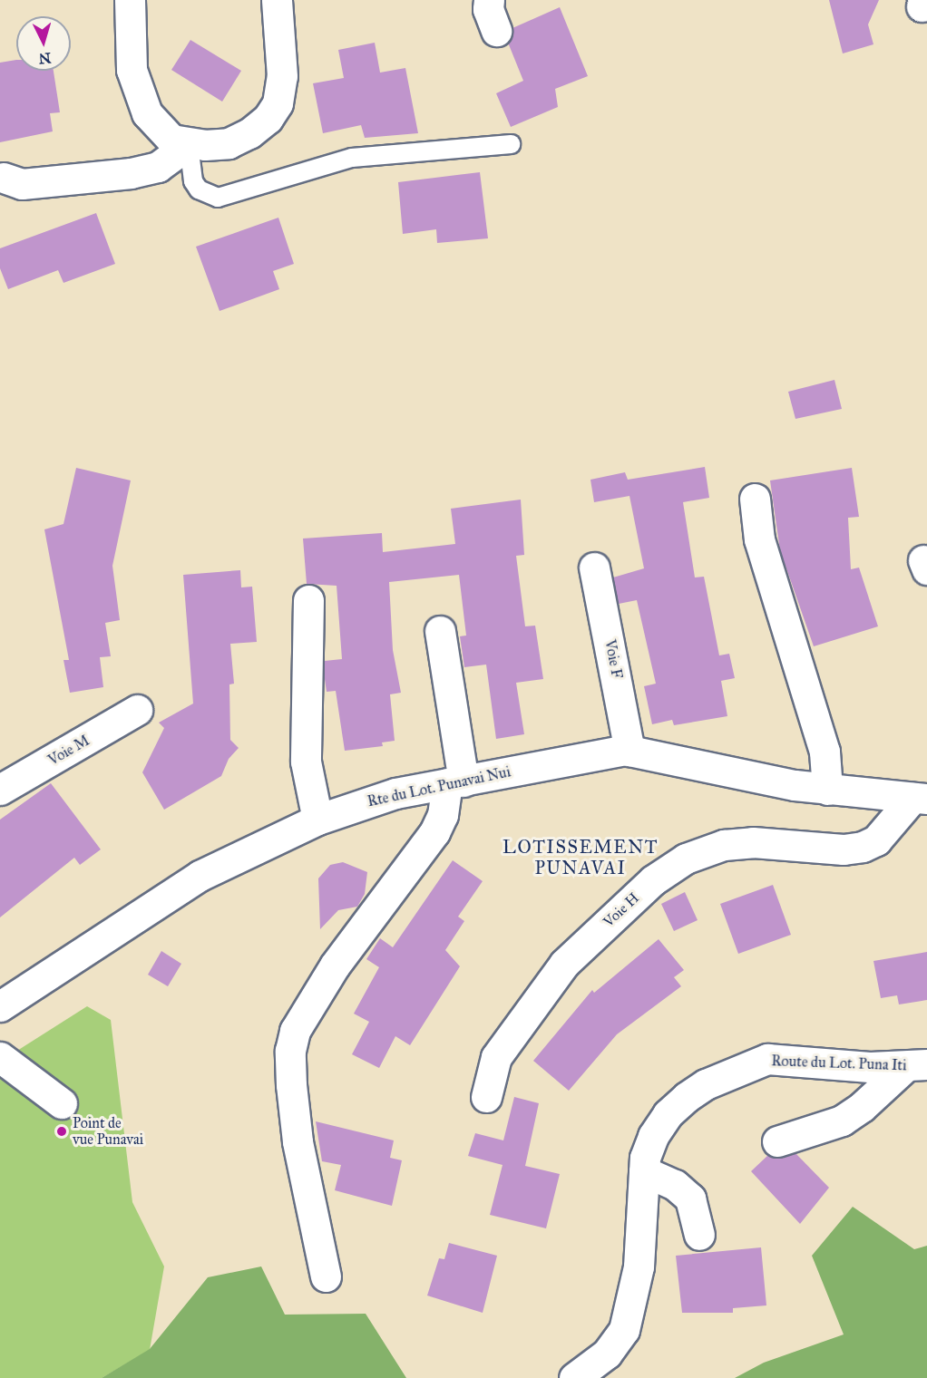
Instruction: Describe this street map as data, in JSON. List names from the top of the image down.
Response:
{
  "streets": {
    "street": [
      "Voie F",
      "Voie M",
      "Rte du Lot. Punavai Nui",
      "Voie H",
      "Route du Lot. Puna Iti"
    ]
  },
  "crossings": [
    ["Voie F", "Rte du Lot. Punavai Nui"],
    ["Rte du Lot. Punavai Nui", "Voie H"]
  ],
  "districts": ["LOTISSEMENT PUNAVAI"],
  "places": ["Point de vue Punavai"],
  "north": "bottom"
}
